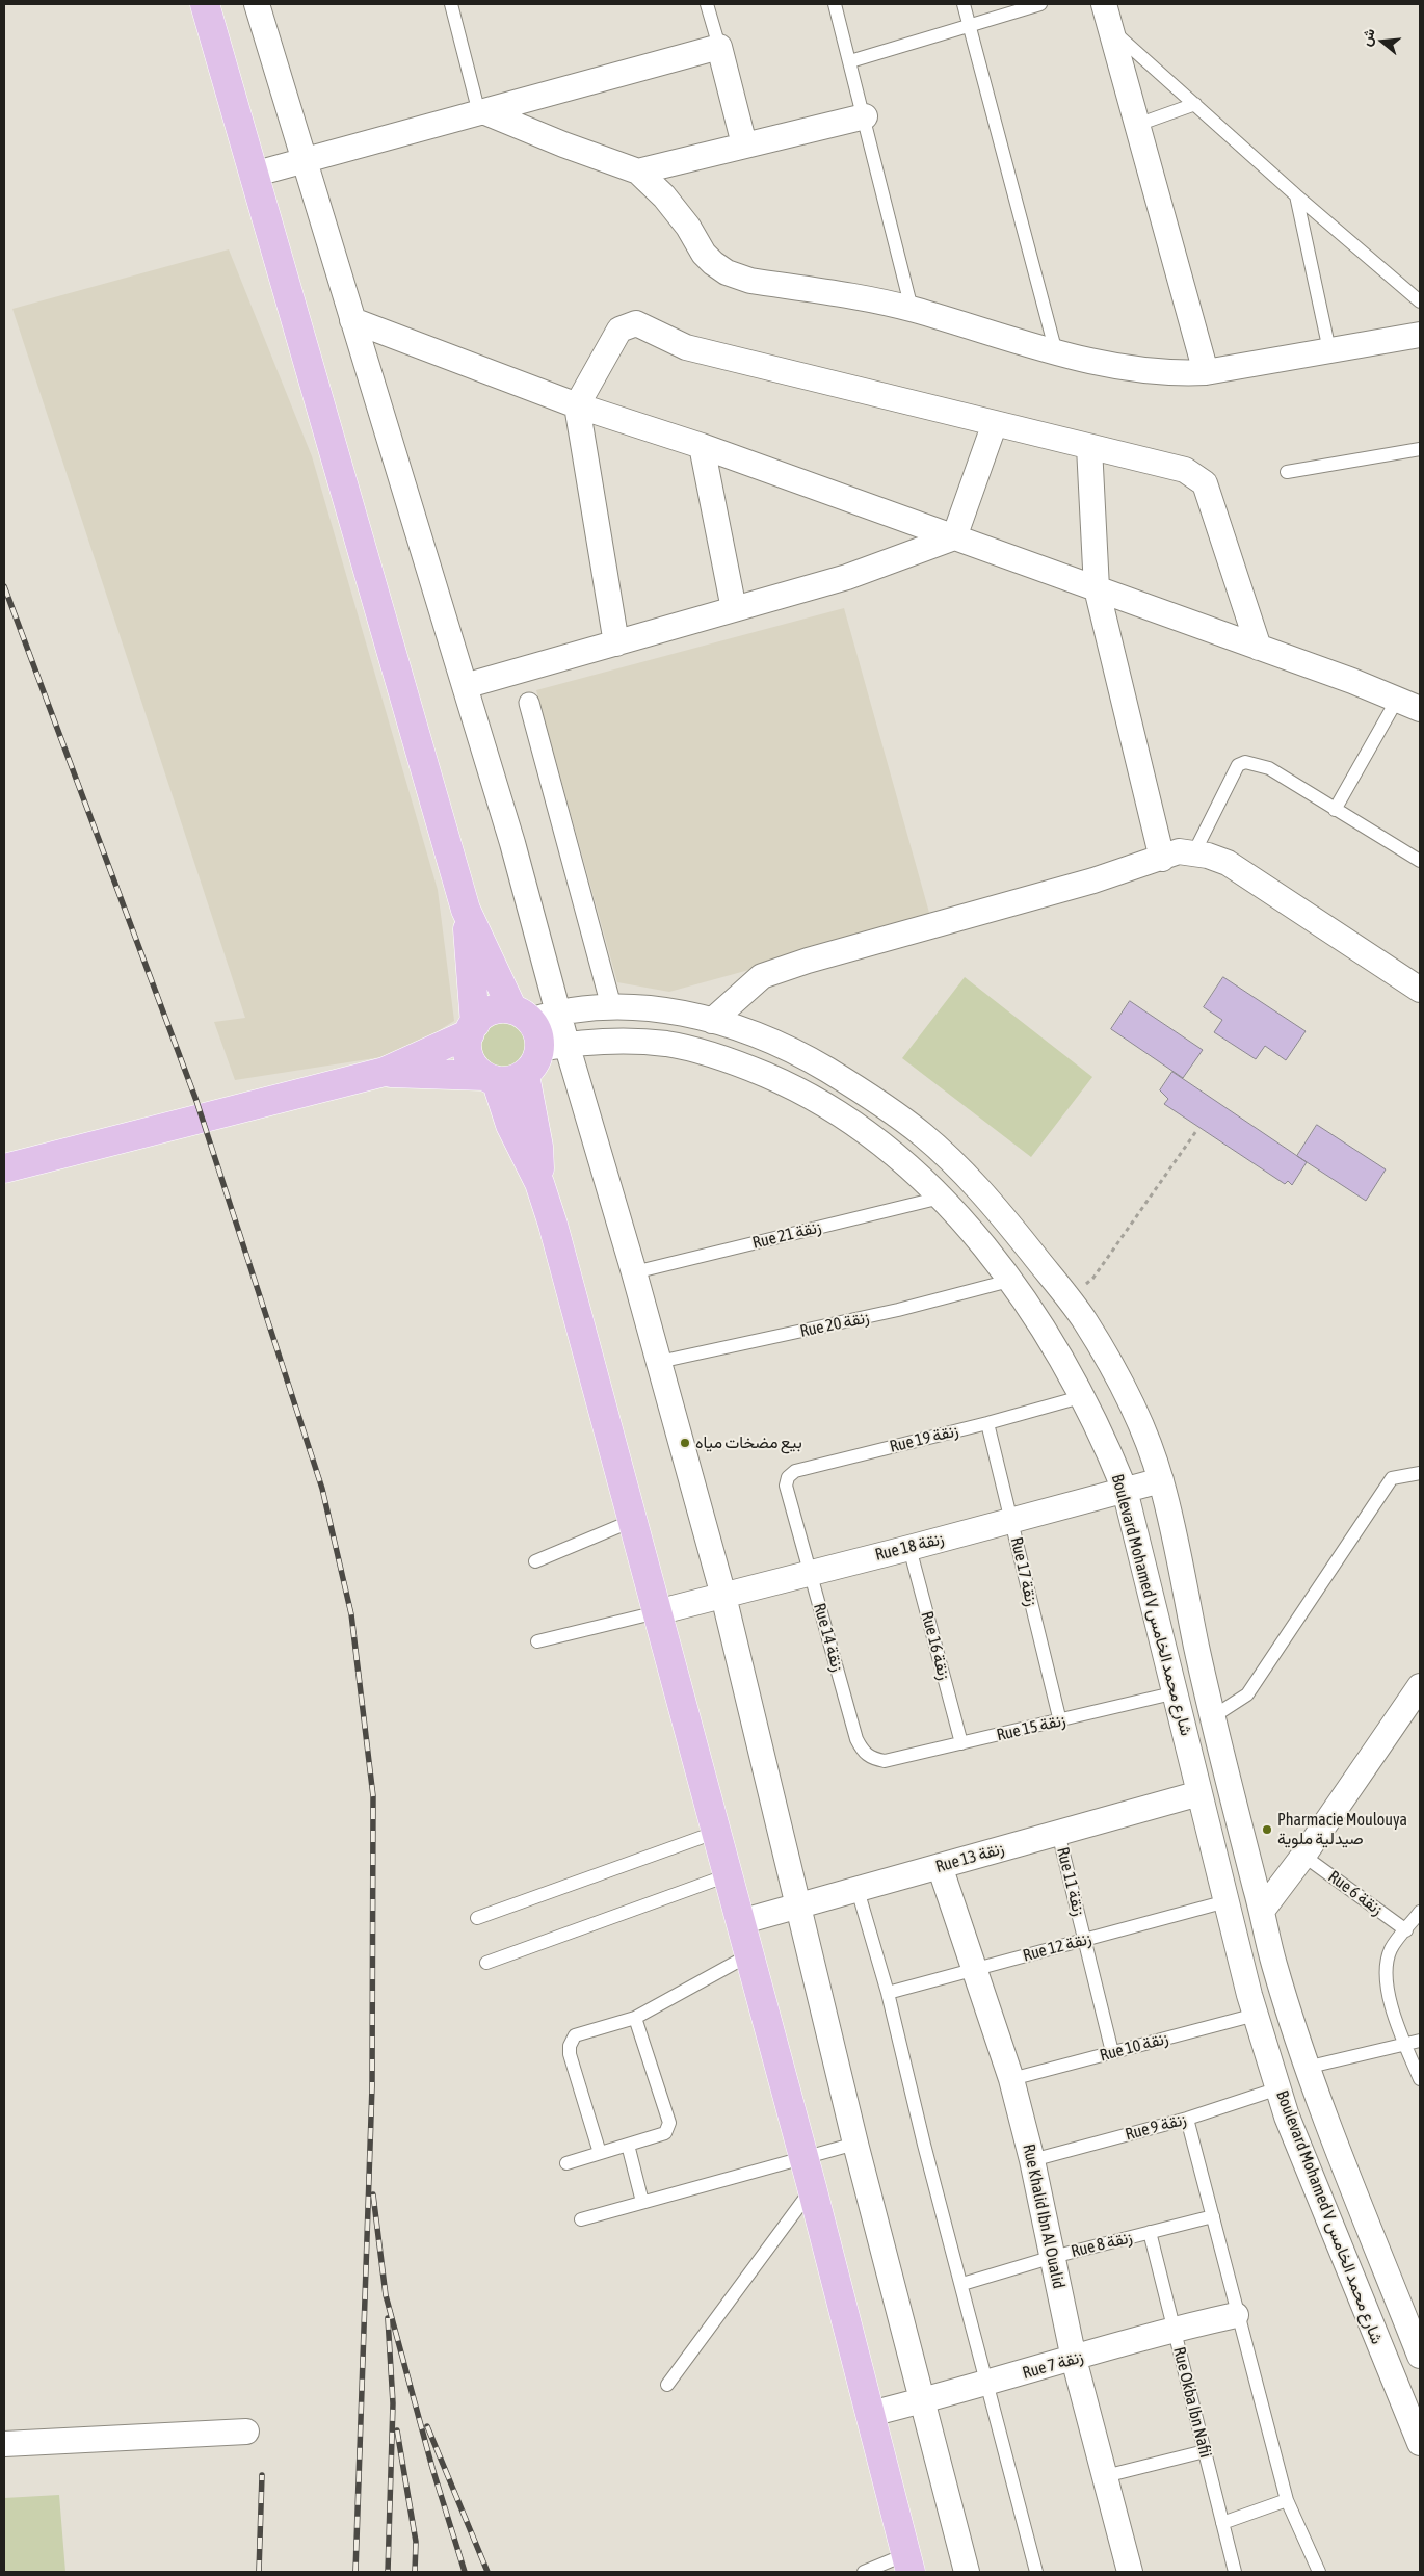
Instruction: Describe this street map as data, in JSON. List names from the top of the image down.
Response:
{
  "streets": {
    "street": [
      "Rue 18 زنقة",
      "Boulevard Mohamed V شارع محمد الخامس",
      "Rue 13 زنقة",
      "Rue Khalid Ibn Al Oualid",
      "Rue 7 زنقة"
    ],
    "lane": [
      "Rue 21 زنقة",
      "Rue 20 زنقة",
      "Rue 19 زنقة",
      "Rue 17 زنقة",
      "Rue 14 زنقة",
      "Rue 16 زنقة",
      "Rue 15 زنقة",
      "Rue 11 زنقة",
      "Rue 6 زنقة",
      "Rue 12 زنقة",
      "Rue 10 زنقة",
      "Rue 9 زنقة",
      "Rue 8 زنقة",
      "Rue Okba Ibn Nafii"
    ]
  },
  "crossings": [
    ["Rue 21 زنقة", "Boulevard Mohamed V شارع محمد الخامس"],
    ["Rue 20 زنقة", "Boulevard Mohamed V شارع محمد الخامس"],
    ["Rue 19 زنقة", "Rue 17 زنقة"],
    ["Rue 19 زنقة", "Boulevard Mohamed V شارع محمد الخامس"],
    ["Rue 19 زنقة", "Rue 14 زنقة"],
    ["Rue 18 زنقة", "Rue 17 زنقة"],
    ["Rue 18 زنقة", "Boulevard Mohamed V شارع محمد الخامس"],
    ["Rue 18 زنقة", "Rue 14 زنقة"],
    ["Rue 18 زنقة", "Rue 16 زنقة"],
    ["Rue 17 زنقة", "Rue 15 زنقة"],
    ["Boulevard Mohamed V شارع محمد الخامس", "Rue 15 زنقة"],
    ["Boulevard Mohamed V شارع محمد الخامس", "Rue 13 زنقة"],
    ["Boulevard Mohamed V شارع محمد الخامس", "Rue 12 زنقة"],
    ["Boulevard Mohamed V شارع محمد الخامس", "Rue 10 زنقة"],
    ["Boulevard Mohamed V شارع محمد الخامس", "Rue 9 زنقة"],
    ["Rue 14 زنقة", "Rue 15 زنقة"],
    ["Rue 16 زنقة", "Rue 15 زنقة"],
    ["Rue 13 زنقة", "Rue 11 زنقة"],
    ["Rue 13 زنقة", "Rue Khalid Ibn Al Oualid"],
    ["Rue 11 زنقة", "Rue 12 زنقة"],
    ["Rue 11 زنقة", "Rue 10 زنقة"],
    ["Rue 12 زنقة", "Rue Khalid Ibn Al Oualid"],
    ["Rue 10 زنقة", "Rue Khalid Ibn Al Oualid"],
    ["Rue 9 زنقة", "Rue Khalid Ibn Al Oualid"],
    ["Rue Khalid Ibn Al Oualid", "Rue 8 زنقة"],
    ["Rue Khalid Ibn Al Oualid", "Rue 7 زنقة"],
    ["Rue 8 زنقة", "Rue Okba Ibn Nafii"],
    ["Rue 7 زنقة", "Rue Okba Ibn Nafii"]
  ],
  "places": ["بيع مضخات مياه", "Pharmacie Moulouya صيدلية ملوية"],
  "north": "left"
}
